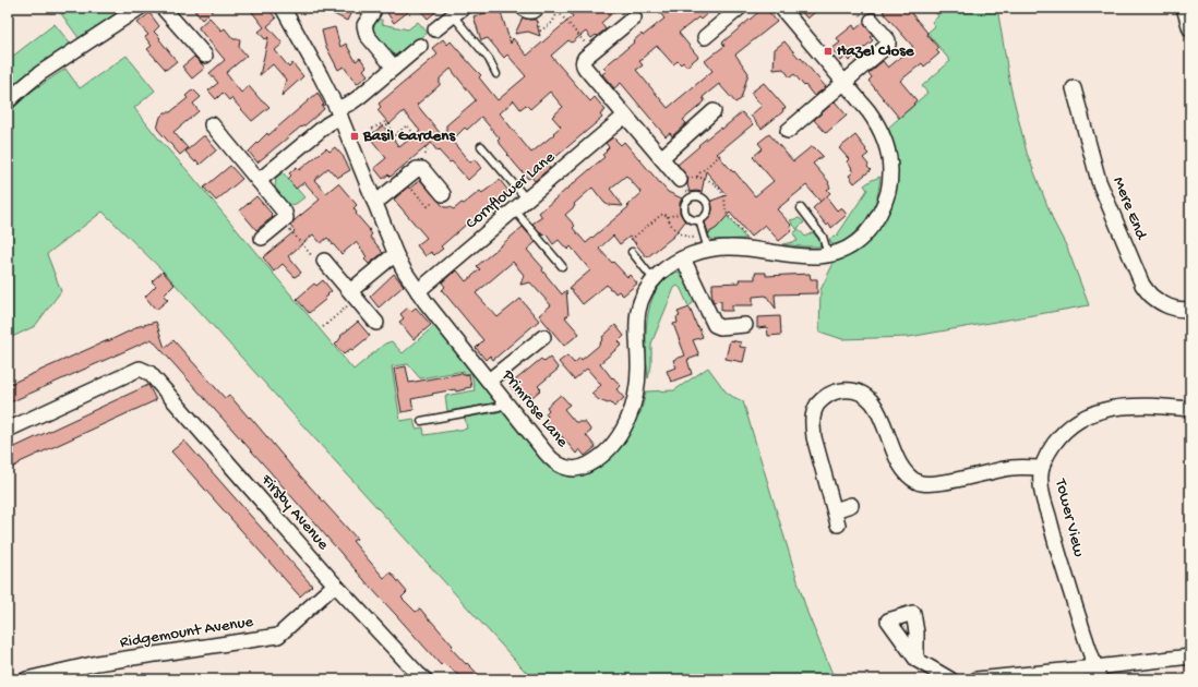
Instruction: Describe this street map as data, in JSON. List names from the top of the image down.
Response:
{
  "streets": {
    "street": [
      "Cornflower Lane",
      "Mere End",
      "Primrose Lane",
      "Firsby Avenue",
      "Tower View",
      "Ridgemount Avenue"
    ]
  },
  "crossings": [
    ["Cornflower Lane", "Primrose Lane"],
    ["Firsby Avenue", "Ridgemount Avenue"]
  ],
  "places": {
    "transit": ["Hazel Close", "Basil Gardens"]
  }
}
